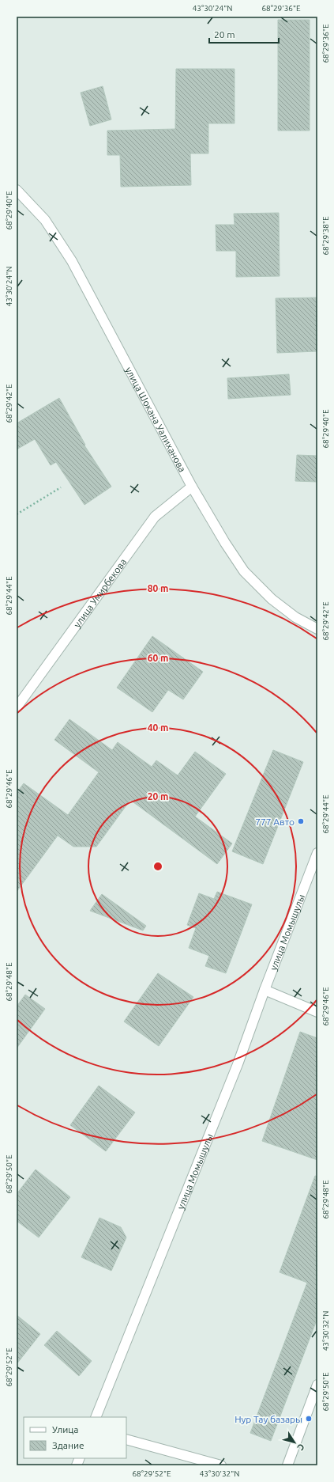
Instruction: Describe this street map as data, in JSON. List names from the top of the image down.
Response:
{
  "streets": {
    "street": ["улица Шокана Уалиханова", "улица Умирбекова", "улица Момышулы"]
  },
  "crossings": [
    ["улица Шокана Уалиханова", "улица Умирбекова"]
  ],
  "places": ["777 Авто", "Нур Тау базары"],
  "legend": ["Улица", "Здание"],
  "scale_bar": "20 m",
  "north": "bottom right",
  "coordinates": [
    "43°30'24\"N",
    "68°29'36\"E",
    "68°29'40\"E",
    "68°29'38\"E",
    "68°29'42\"E",
    "68°29'44\"E",
    "68°29'46\"E",
    "68°29'48\"E",
    "68°29'50\"E",
    "43°30'32\"N",
    "68°29'52\"E"
  ],
  "rings": [
    "80 m",
    "60 m",
    "40 m",
    "20 m"
  ]
}
